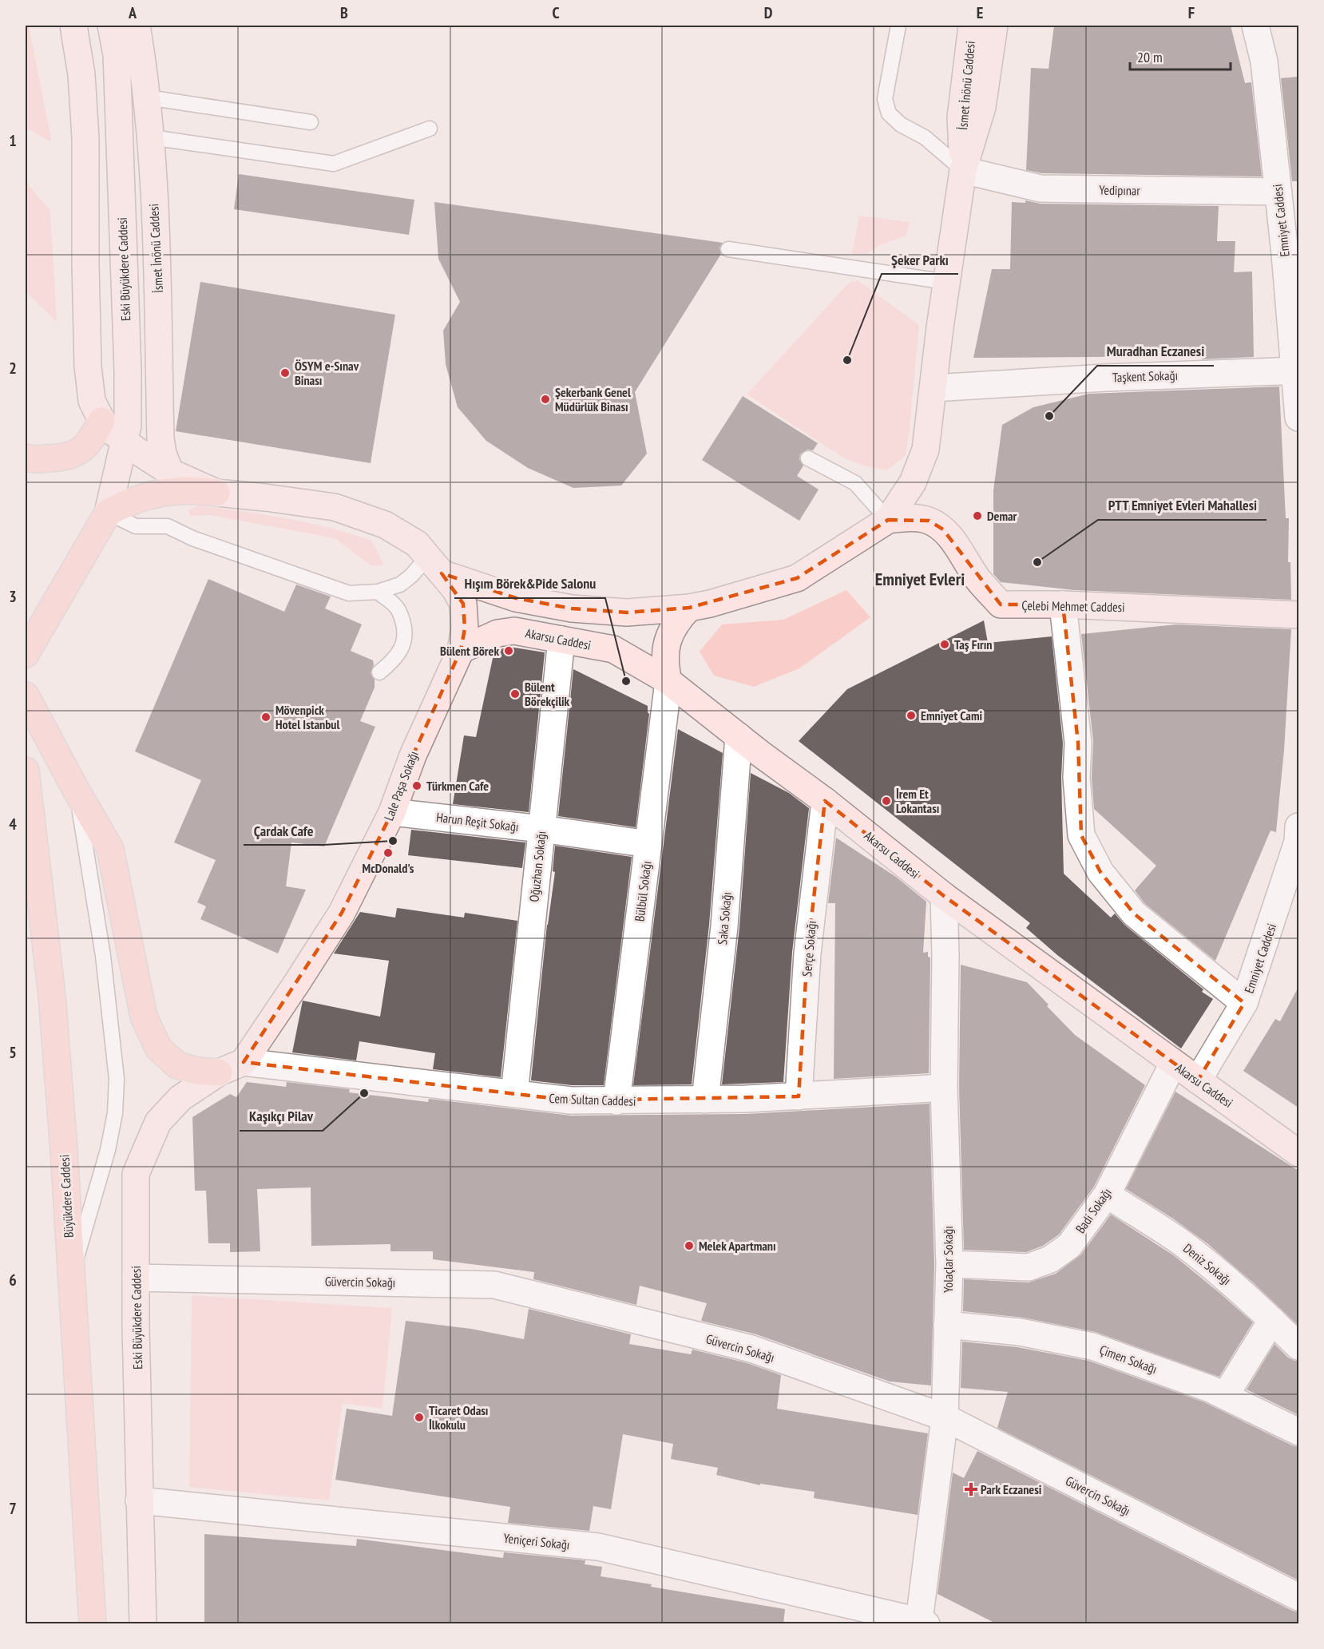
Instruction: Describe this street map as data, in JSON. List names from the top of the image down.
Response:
{
  "streets": {
    "main road": ["Büyükdere Caddesi"],
    "street": [
      "İsmet İnönü Caddesi",
      "Yedipınar",
      "Emniyet Caddesi",
      "Eski Büyükdere Caddesi",
      "Taşkent Sokağı",
      "Çelebi Mehmet Caddesi",
      "Akarsu Caddesi",
      "Lale Paşa Sokağı",
      "Harun Reşit Sokağı",
      "Oğuzhan Sokağı",
      "Bülbül Sokağı",
      "Saka Sokağı",
      "Serçe Sokağı",
      "Cem Sultan Caddesi",
      "Badi Sokağı",
      "Yolaçlar Sokağı",
      "Deniz Sokağı",
      "Güvercin Sokağı",
      "Çimen Sokağı",
      "Yeniçeri Sokağı"
    ]
  },
  "crossings": [
    ["İsmet İnönü Caddesi", "Yedipınar"],
    ["Yedipınar", "Emniyet Caddesi"],
    ["Emniyet Caddesi", "Taşkent Sokağı"],
    ["Emniyet Caddesi", "Akarsu Caddesi"],
    ["Eski Büyükdere Caddesi", "Lale Paşa Sokağı"],
    ["Eski Büyükdere Caddesi", "Cem Sultan Caddesi"],
    ["Eski Büyükdere Caddesi", "Güvercin Sokağı"],
    ["Eski Büyükdere Caddesi", "Yeniçeri Sokağı"],
    ["Akarsu Caddesi", "Lale Paşa Sokağı"],
    ["Akarsu Caddesi", "Oğuzhan Sokağı"],
    ["Akarsu Caddesi", "Bülbül Sokağı"],
    ["Akarsu Caddesi", "Saka Sokağı"],
    ["Akarsu Caddesi", "Serçe Sokağı"],
    ["Akarsu Caddesi", "Badi Sokağı"],
    ["Akarsu Caddesi", "Yolaçlar Sokağı"],
    ["Lale Paşa Sokağı", "Harun Reşit Sokağı"],
    ["Lale Paşa Sokağı", "Cem Sultan Caddesi"],
    ["Harun Reşit Sokağı", "Oğuzhan Sokağı"],
    ["Harun Reşit Sokağı", "Bülbül Sokağı"],
    ["Oğuzhan Sokağı", "Cem Sultan Caddesi"],
    ["Bülbül Sokağı", "Cem Sultan Caddesi"],
    ["Saka Sokağı", "Cem Sultan Caddesi"],
    ["Serçe Sokağı", "Cem Sultan Caddesi"],
    ["Cem Sultan Caddesi", "Yolaçlar Sokağı"],
    ["Badi Sokağı", "Yolaçlar Sokağı"],
    ["Badi Sokağı", "Deniz Sokağı"],
    ["Yolaçlar Sokağı", "Güvercin Sokağı"],
    ["Yolaçlar Sokağı", "Çimen Sokağı"],
    ["Yolaçlar Sokağı", "Yeniçeri Sokağı"]
  ],
  "districts": ["Emniyet Evleri"],
  "places": {
    "other": [
      "Şeker Parkı",
      "ÖSYM e-Sınav Binası",
      "Şekerbank Genel Müdürlük Binası",
      "Muradhan Eczanesi",
      "Demar",
      "PTT Emniyet Evleri Mahallesi",
      "Taş Fırın",
      "Bülent Börek",
      "Hışım Börek&Pide Salonu",
      "Bülent Börekçilik",
      "Emniyet Cami",
      "Mövenpick Hotel Istanbul",
      "Türkmen Cafe",
      "İrem Et Lokantası",
      "Çardak Cafe",
      "McDonald's",
      "Kaşıkçı Pilav",
      "Melek Apartmanı",
      "Ticaret Odası İlkokulu"
    ],
    "health": ["Park Eczanesi"]
  },
  "scale_bar": "20 m",
  "grid": {
    "columns": [
      "A",
      "B",
      "C",
      "D",
      "E",
      "F"
    ],
    "rows": [
      "1",
      "2",
      "3",
      "4",
      "5",
      "6",
      "7"
    ]
  }
}
